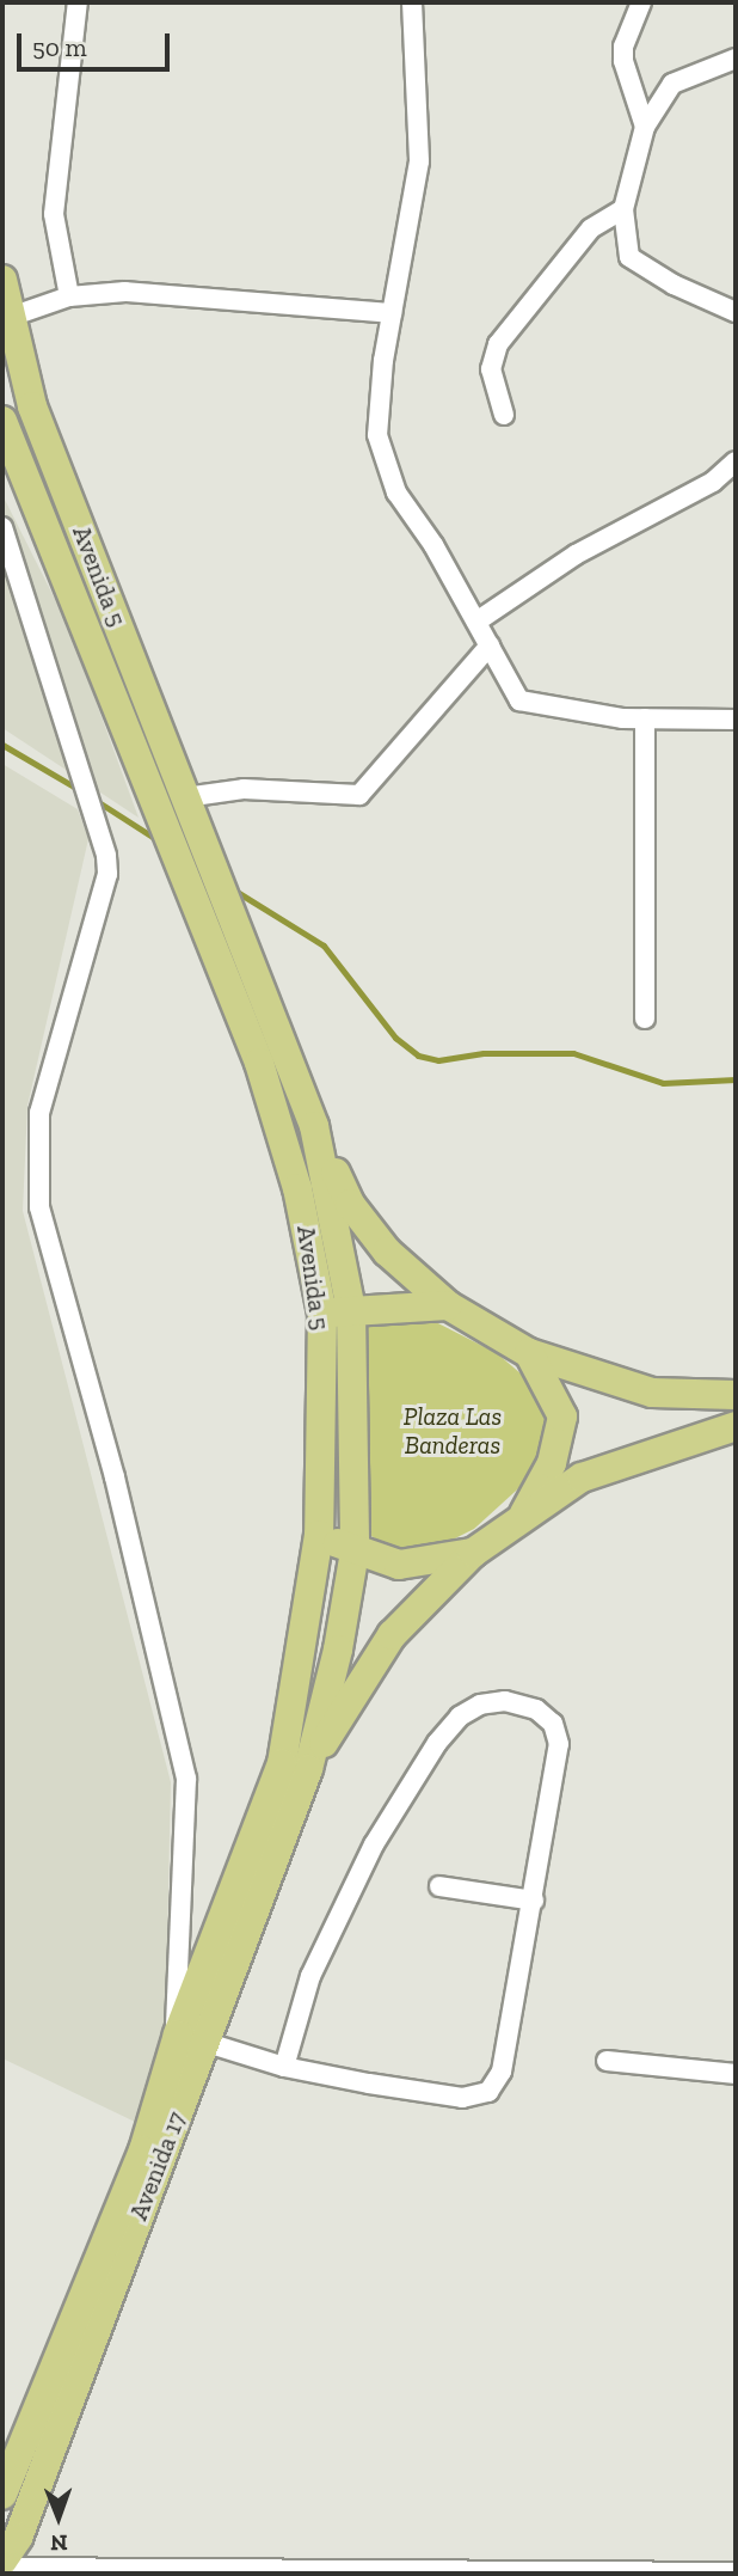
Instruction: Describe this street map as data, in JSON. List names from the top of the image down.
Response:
{
  "streets": {
    "main road": ["Avenida 5", "Avenida 17"]
  },
  "crossings": [
    ["Avenida 5", "Avenida 17"]
  ],
  "parks": ["Plaza Las Banderas"],
  "scale_bar": "50 m",
  "north": "bottom"
}
